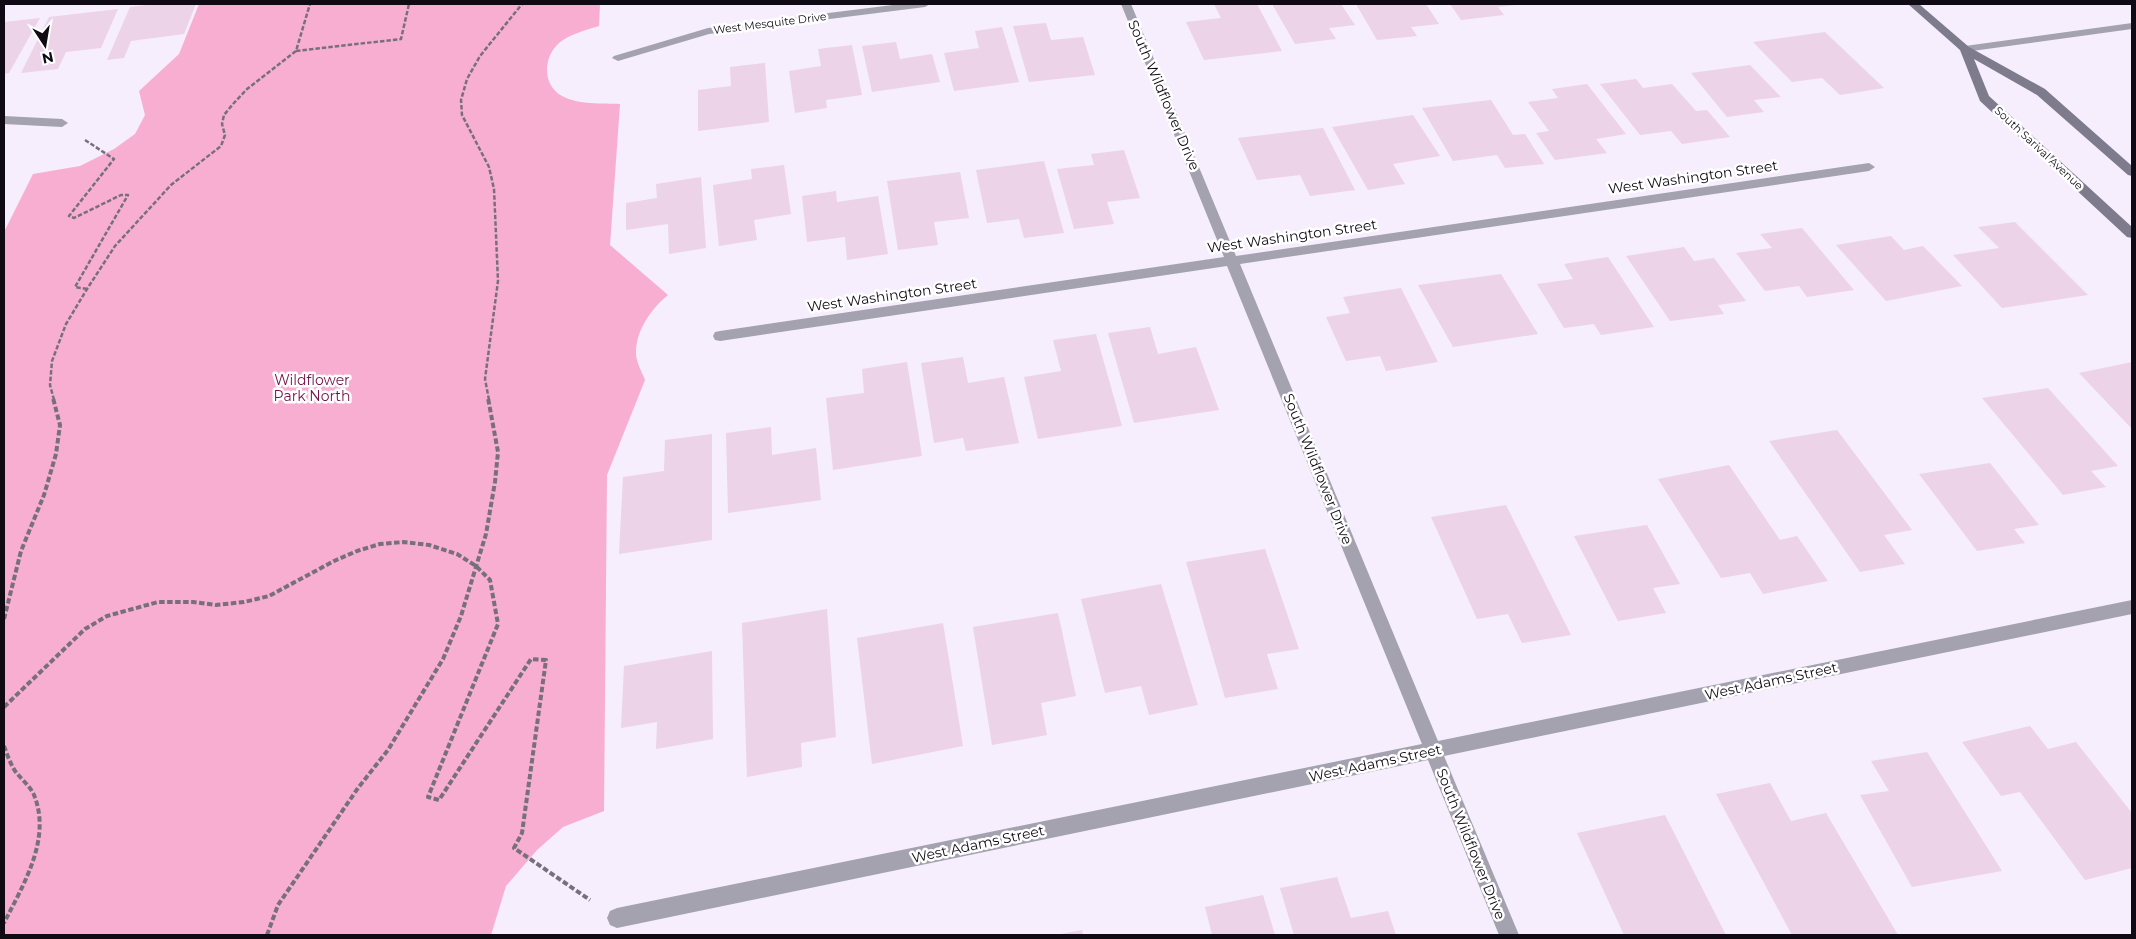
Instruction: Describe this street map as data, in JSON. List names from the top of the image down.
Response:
{
  "streets": {
    "main road": ["South Sarival Avenue"],
    "street": [
      "West Mesquite Drive",
      "South Wildflower Drive",
      "West Washington Street",
      "West Adams Street"
    ]
  },
  "crossings": [
    ["South Wildflower Drive", "West Washington Street"],
    ["South Wildflower Drive", "West Adams Street"]
  ],
  "parks": ["Wildflower Park North"],
  "north": "bottom"
}
